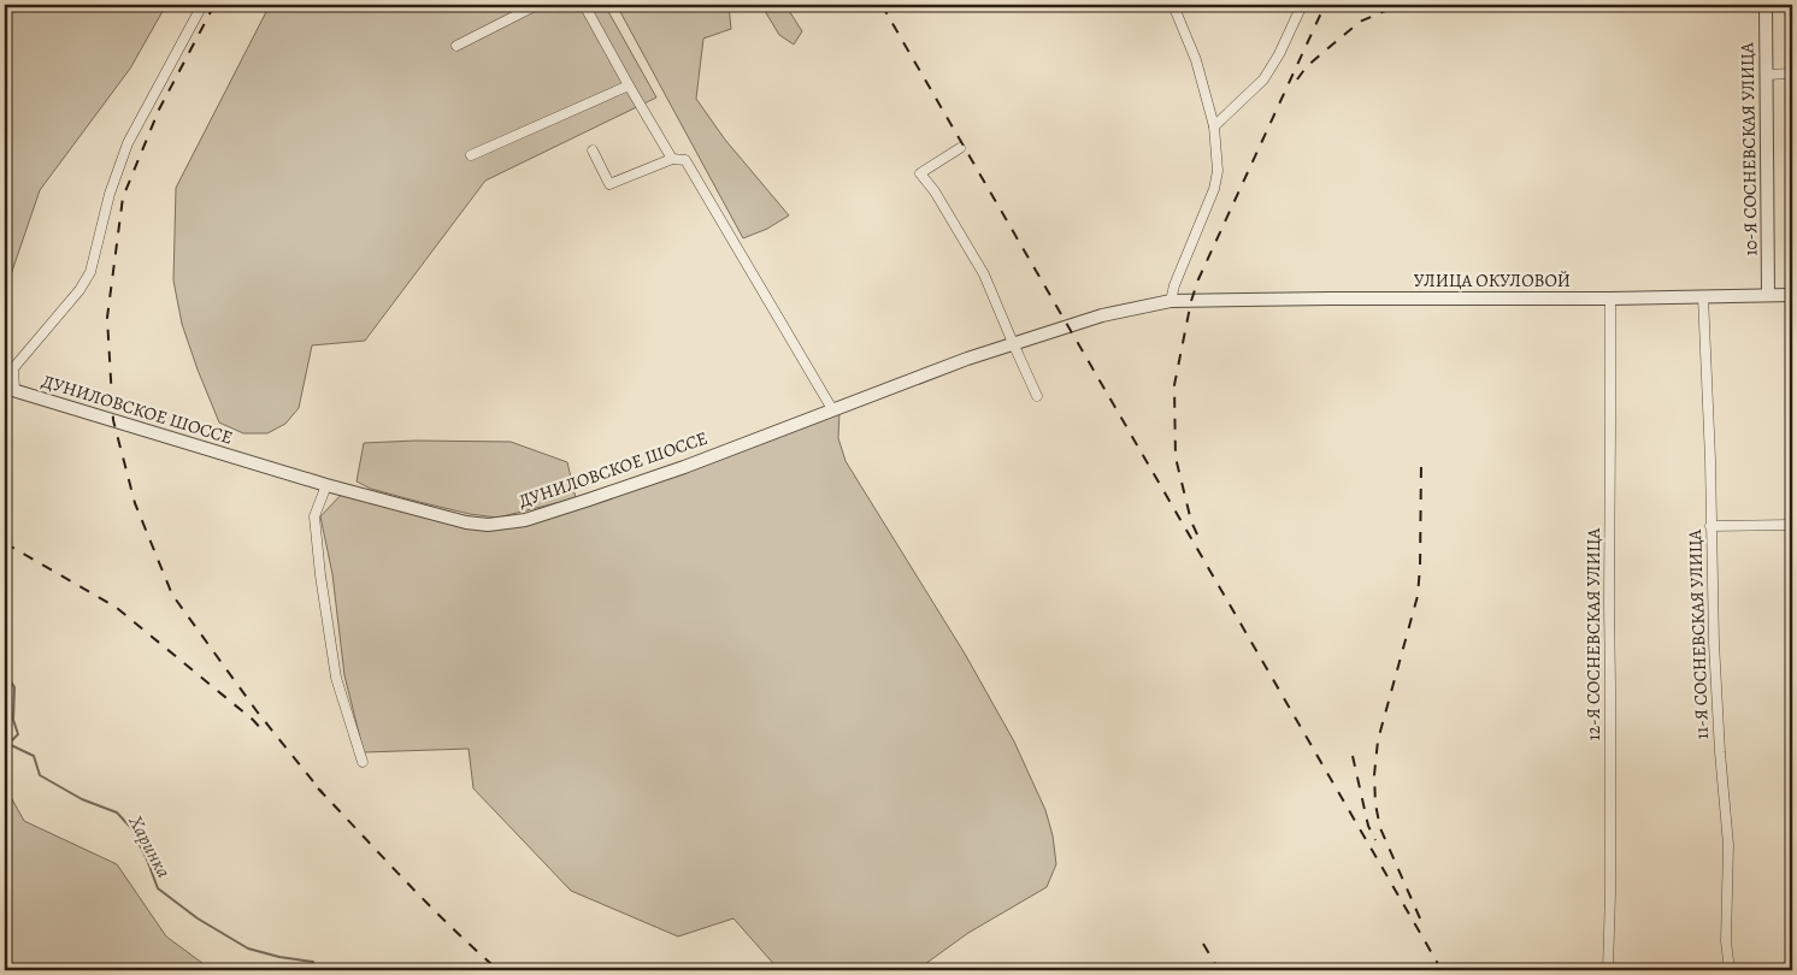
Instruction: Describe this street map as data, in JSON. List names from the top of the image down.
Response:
{
  "streets": {
    "street": [
      "10-Я СОСНЕВСКАЯ УЛИЦА",
      "УЛИЦА ОКУЛОВОЙ",
      "ДУНИЛОВСКОЕ ШОССЕ",
      "12-Я СОСНЕВСКАЯ УЛИЦА",
      "11-Я СОСНЕВСКАЯ УЛИЦА"
    ]
  },
  "crossings": [
    ["10-Я СОСНЕВСКАЯ УЛИЦА", "УЛИЦА ОКУЛОВОЙ"],
    ["УЛИЦА ОКУЛОВОЙ", "ДУНИЛОВСКОЕ ШОССЕ"],
    ["УЛИЦА ОКУЛОВОЙ", "12-Я СОСНЕВСКАЯ УЛИЦА"],
    ["УЛИЦА ОКУЛОВОЙ", "11-Я СОСНЕВСКАЯ УЛИЦА"]
  ],
  "water": ["Харинка"]
}
